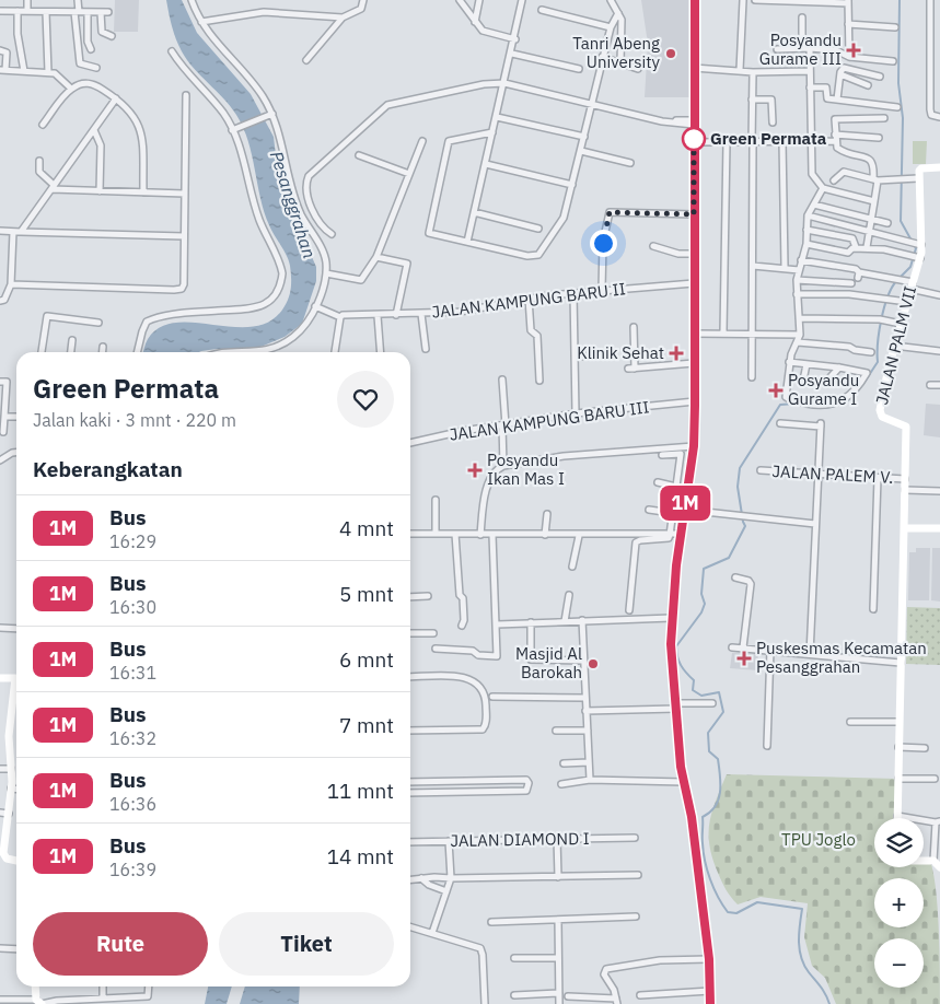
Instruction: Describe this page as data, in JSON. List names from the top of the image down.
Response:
{
  "streets": {
    "street": [
      "JALAN KAMPUNG BARU II",
      "JALAN PALM VII",
      "JALAN KAMPUNG BARU III",
      "JALAN PALEM V.",
      "JALAN DIAMOND I"
    ]
  },
  "crossings": [
    ["JALAN PALM VII", "JALAN PALEM V."]
  ],
  "water": ["Pesanggrahan"],
  "parks": ["TPU Joglo"],
  "places": {
    "health": [
      "Posyandu Gurame III",
      "Klinik Sehat",
      "Posyandu Gurame I",
      "Posyandu Ikan Mas I",
      "Puskesmas Kecamatan Pesanggrahan"
    ],
    "other": ["Tanri Abeng University", "Green Permata", "Masjid Al Barokah"]
  },
  "lines": ["bus line 1M"],
  "page": {
    "on_map": "1M",
    "heading": [
      ["Green Permata", "Jalan kaki · 3 mnt · 220 m"],
      "Keberangkatan"
    ],
    "list": [
      {
        "mark": "1M",
        "name": "Bus",
        "note": "16:29",
        "value": "4 mnt"
      },
      {
        "mark": "1M",
        "name": "Bus",
        "note": "16:30",
        "value": "5 mnt"
      },
      {
        "mark": "1M",
        "name": "Bus",
        "note": "16:31",
        "value": "6 mnt"
      },
      {
        "mark": "1M",
        "name": "Bus",
        "note": "16:32",
        "value": "7 mnt"
      },
      {
        "mark": "1M",
        "name": "Bus",
        "note": "16:36",
        "value": "11 mnt"
      },
      {
        "mark": "1M",
        "name": "Bus",
        "note": "16:39",
        "value": "14 mnt"
      }
    ],
    "map_buttons": ["+", "−"],
    "buttons": ["Rute", "Tiket"]
  }
}
